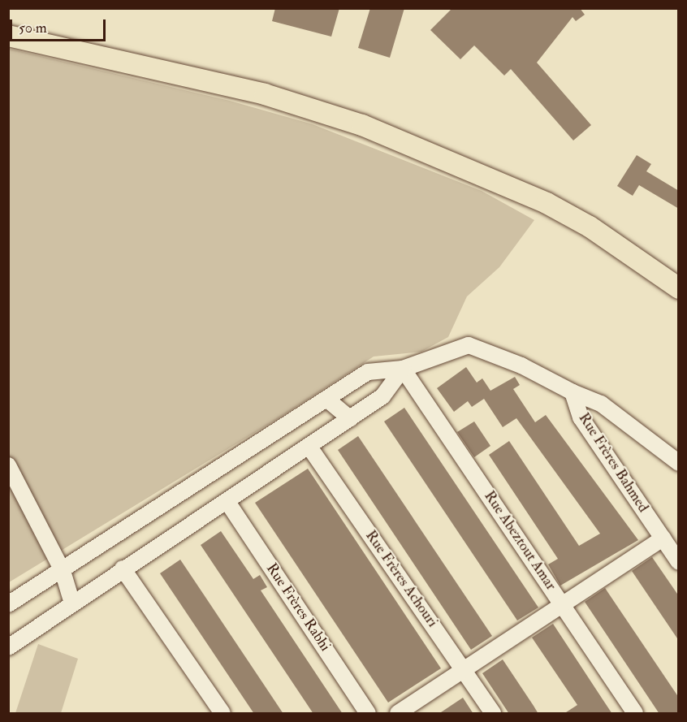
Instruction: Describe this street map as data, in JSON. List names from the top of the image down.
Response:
{
  "streets": {
    "street": [
      "Rue Frères Bahmed",
      "Rue Abeztout Amar",
      "Rue Frères Achouri",
      "Rue Frères Rabhi"
    ]
  },
  "scale_bar": "50 m"
}
